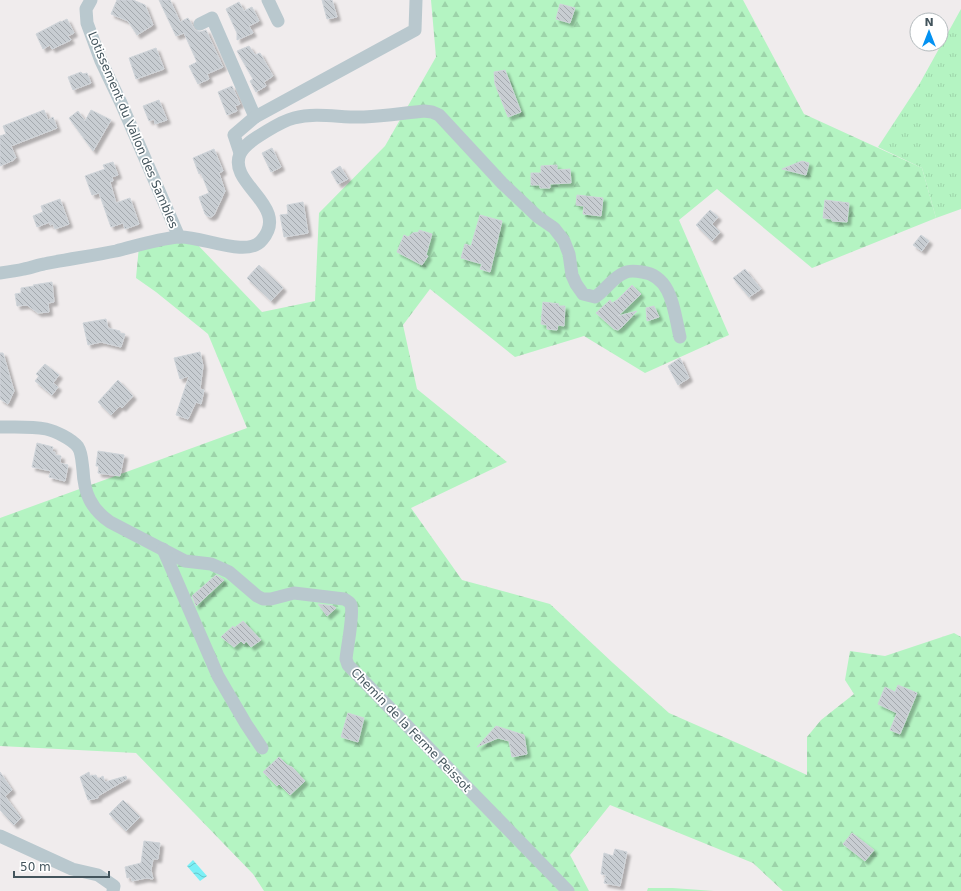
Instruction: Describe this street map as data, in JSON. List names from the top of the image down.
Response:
{
  "streets": {
    "street": ["Lotissement du Vallon des Sambles", "Chemin de la Ferme Peissot"]
  },
  "scale_bar": "50 m",
  "north": "top"
}
